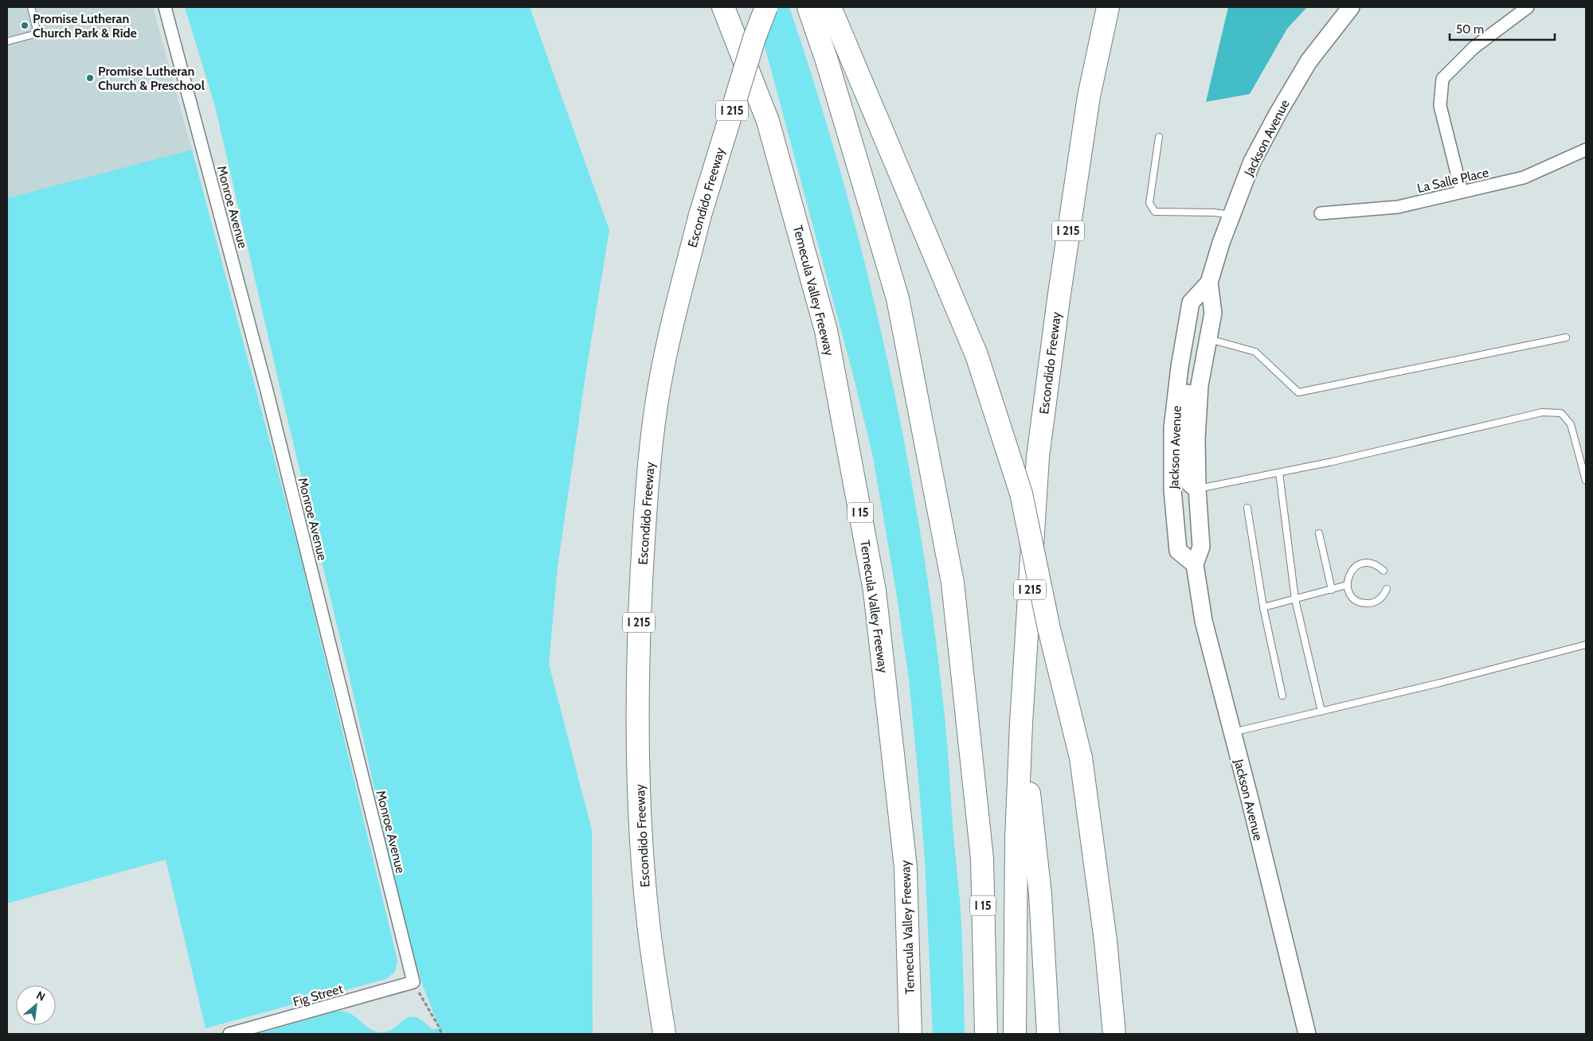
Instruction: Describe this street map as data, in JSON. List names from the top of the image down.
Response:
{
  "streets": {
    "highway": [
      "I 215",
      "Escondido Freeway",
      "Temecula Valley Freeway",
      "I 15"
    ],
    "main road": ["Jackson Avenue"],
    "street": ["La Salle Place", "Monroe Avenue", "Fig Street"]
  },
  "crossings": [
    ["Monroe Avenue", "Fig Street"]
  ],
  "places": ["Promise Lutheran Church Park & Ride", "Promise Lutheran Church & Preschool"],
  "scale_bar": "50 m",
  "north": "top right"
}
